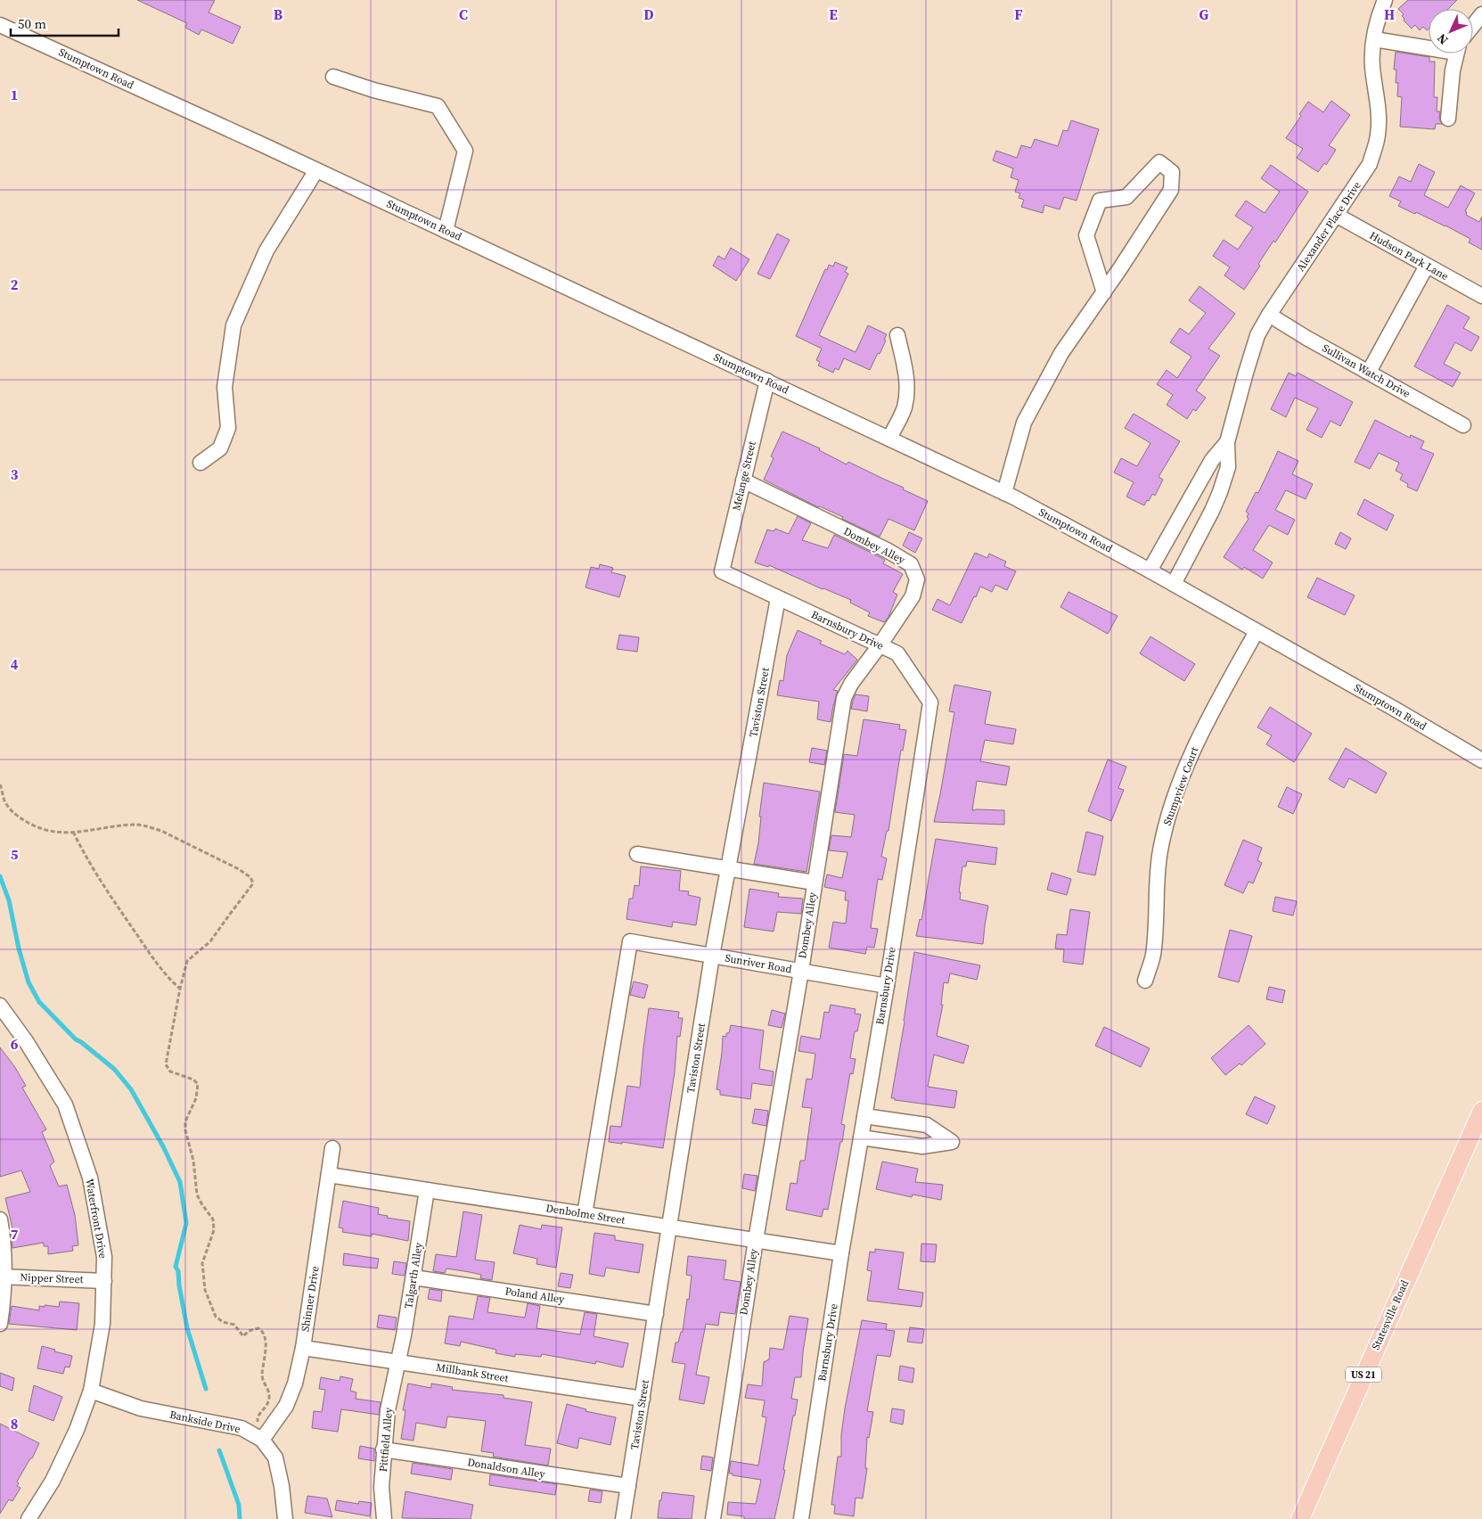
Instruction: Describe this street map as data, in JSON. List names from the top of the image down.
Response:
{
  "streets": {
    "main road": ["Statesville Road", "US 21"],
    "street": [
      "Stumptown Road",
      "Alexander Place Drive",
      "Hudson Park Lane",
      "Sullivan Watch Drive",
      "Melange Street",
      "Dombey Alley",
      "Barnsbury Drive",
      "Taviston Street",
      "Stumpview Court",
      "Sunriver Road",
      "Denbolme Street",
      "Waterfront Drive",
      "Talgarth Alley",
      "Nipper Street",
      "Poland Alley",
      "Shinner Drive",
      "Millbank Street",
      "Bankside Drive",
      "Pittfield Alley",
      "Donaldson Alley"
    ]
  },
  "crossings": [
    ["Stumptown Road", "Alexander Place Drive"],
    ["Stumptown Road", "Melange Street"],
    ["Stumptown Road", "Stumpview Court"],
    ["Alexander Place Drive", "Hudson Park Lane"],
    ["Alexander Place Drive", "Sullivan Watch Drive"],
    ["Melange Street", "Dombey Alley"],
    ["Melange Street", "Barnsbury Drive"],
    ["Dombey Alley", "Barnsbury Drive"],
    ["Dombey Alley", "Sunriver Road"],
    ["Dombey Alley", "Denbolme Street"],
    ["Barnsbury Drive", "Taviston Street"],
    ["Barnsbury Drive", "Sunriver Road"],
    ["Barnsbury Drive", "Denbolme Street"],
    ["Taviston Street", "Sunriver Road"],
    ["Taviston Street", "Denbolme Street"],
    ["Taviston Street", "Poland Alley"],
    ["Taviston Street", "Millbank Street"],
    ["Taviston Street", "Donaldson Alley"],
    ["Sunriver Road", "Denbolme Street"],
    ["Denbolme Street", "Talgarth Alley"],
    ["Denbolme Street", "Shinner Drive"],
    ["Waterfront Drive", "Nipper Street"],
    ["Waterfront Drive", "Bankside Drive"],
    ["Talgarth Alley", "Poland Alley"],
    ["Talgarth Alley", "Millbank Street"],
    ["Talgarth Alley", "Pittfield Alley"],
    ["Shinner Drive", "Millbank Street"],
    ["Shinner Drive", "Bankside Drive"],
    ["Millbank Street", "Pittfield Alley"],
    ["Pittfield Alley", "Donaldson Alley"]
  ],
  "scale_bar": "50 m",
  "north": "bottom left",
  "grid": {
    "columns": [
      "B",
      "C",
      "D",
      "E",
      "F",
      "G",
      "H"
    ],
    "rows": [
      "1",
      "2",
      "3",
      "4",
      "5",
      "6",
      "7",
      "8"
    ]
  }
}
